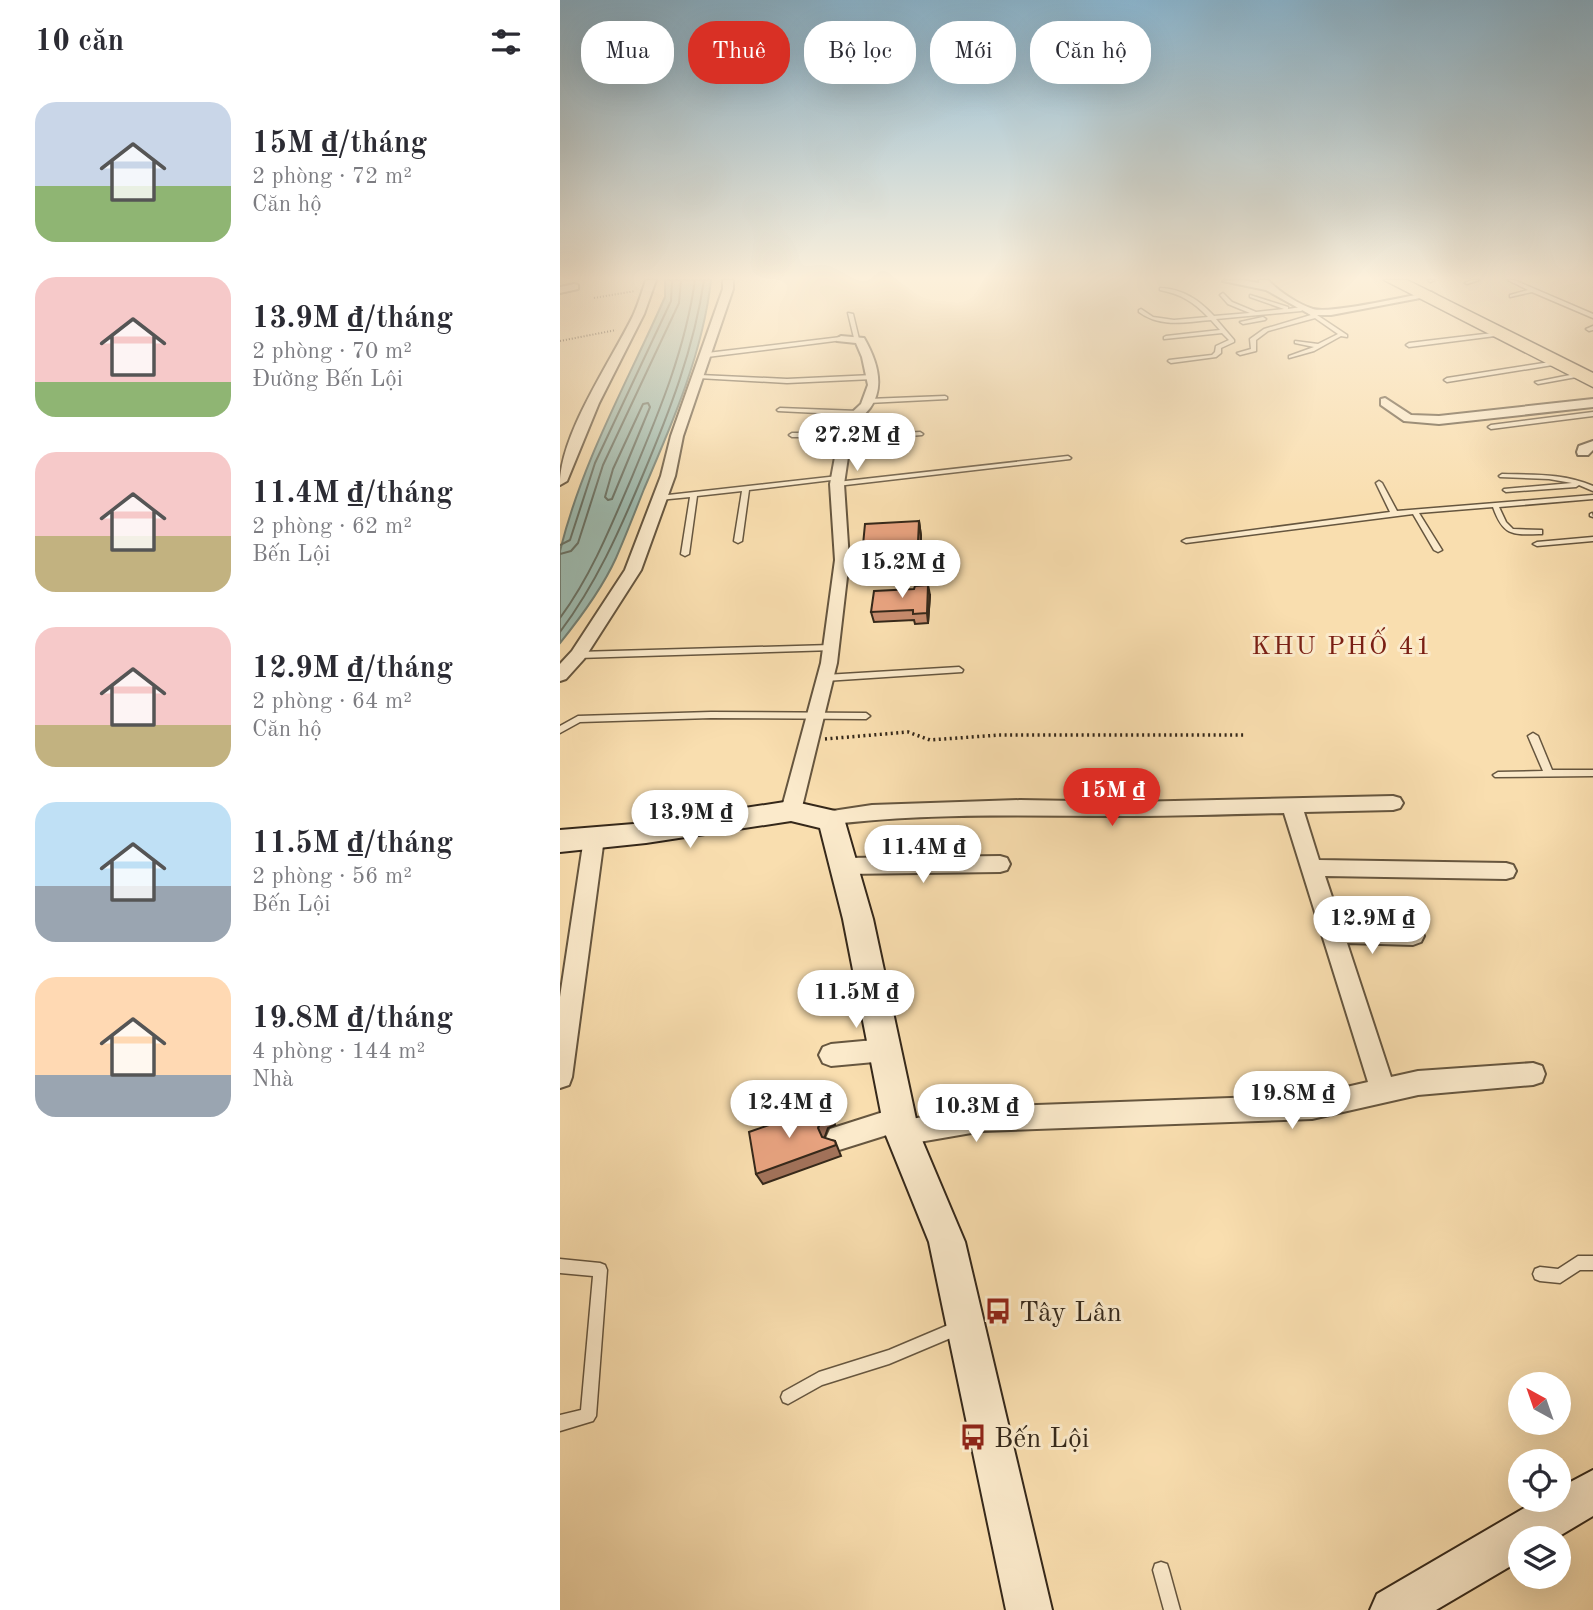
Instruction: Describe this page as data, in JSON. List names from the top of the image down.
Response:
{
  "districts": ["KHU PHỐ 41"],
  "places": {
    "bus stop": ["Tây Lân", "Bến Lội"]
  },
  "north": "top left",
  "page": {
    "heading": "10 căn",
    "chip": [
      "Mua",
      "Thuê",
      "Bộ lọc",
      "Mới",
      "Căn hộ"
    ],
    "list": [
      {
        "name": "15M ₫/tháng",
        "note": "2 phòng · 72 m² · Căn hộ"
      },
      {
        "name": "13.9M ₫/tháng",
        "note": "2 phòng · 70 m² · Đường Bến Lội"
      },
      {
        "name": "11.4M ₫/tháng",
        "note": "2 phòng · 62 m² · Bến Lội"
      },
      {
        "name": "12.9M ₫/tháng",
        "note": "2 phòng · 64 m² · Căn hộ"
      },
      {
        "name": "11.5M ₫/tháng",
        "note": "2 phòng · 56 m² · Bến Lội"
      },
      {
        "name": "19.8M ₫/tháng",
        "note": "4 phòng · 144 m² · Nhà"
      }
    ],
    "price": [
      "27.2M ₫",
      "15.2M ₫",
      "15M ₫",
      "13.9M ₫",
      "11.4M ₫",
      "12.9M ₫",
      "11.5M ₫",
      "19.8M ₫",
      "12.4M ₫",
      "10.3M ₫"
    ]
  }
}
